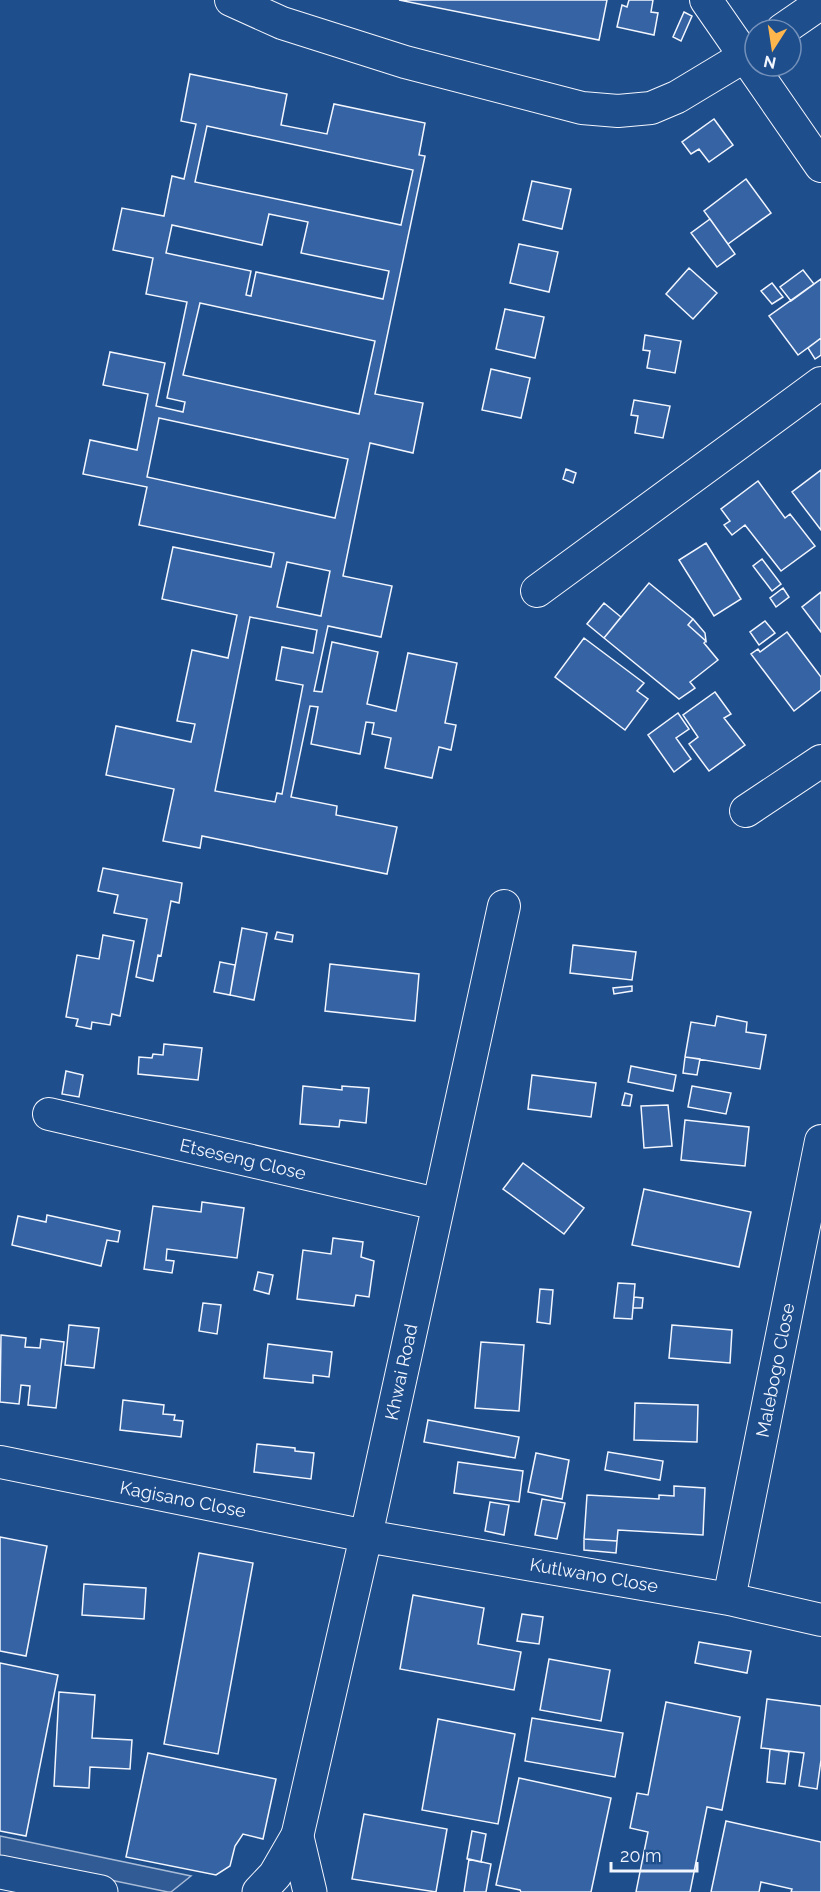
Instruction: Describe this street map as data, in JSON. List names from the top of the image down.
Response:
{
  "streets": {
    "street": [
      "Etseseng Close",
      "Malebogo Close",
      "Khwai Road",
      "Kagisano Close",
      "Kutlwano Close"
    ]
  },
  "crossings": [
    ["Etseseng Close", "Khwai Road"],
    ["Malebogo Close", "Kutlwano Close"],
    ["Khwai Road", "Kagisano Close"],
    ["Khwai Road", "Kutlwano Close"],
    ["Kagisano Close", "Kutlwano Close"]
  ],
  "scale_bar": "20 m",
  "north": "bottom"
}
